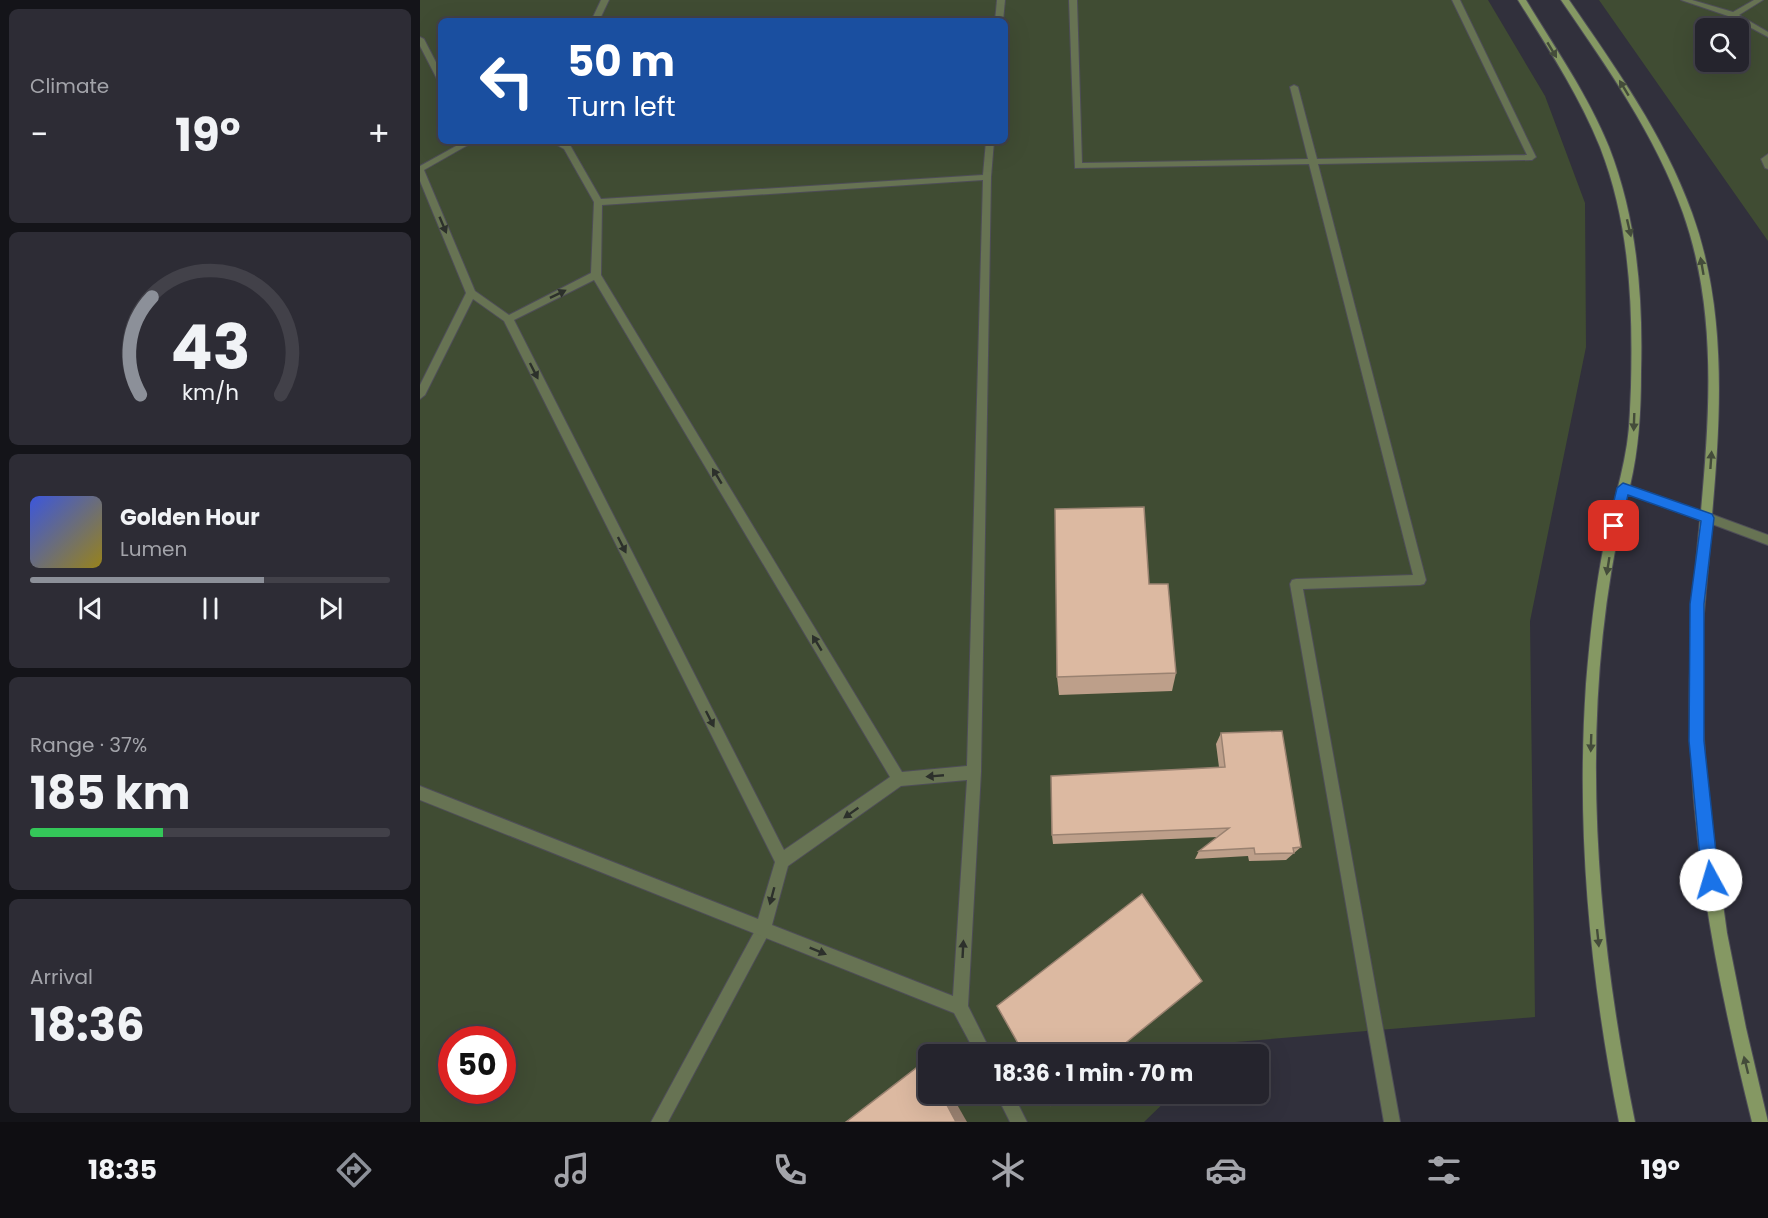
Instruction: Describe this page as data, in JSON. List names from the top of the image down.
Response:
{
  "page": {
    "tile": [
      "Climate",
      ["Range · 37%", "185 km"],
      ["Arrival", "18:36"]
    ],
    "turn": ["50 m", "Turn left"],
    "heat": ["−", "19°", "+"],
    "song": ["Golden Hour", "Lumen"],
    "limit": "50",
    "trip": "18:36 · 1 min · 70 m",
    "tabs": ["18:35", "19°"],
    "gauge": ["43", "km/h"]
  }
}
